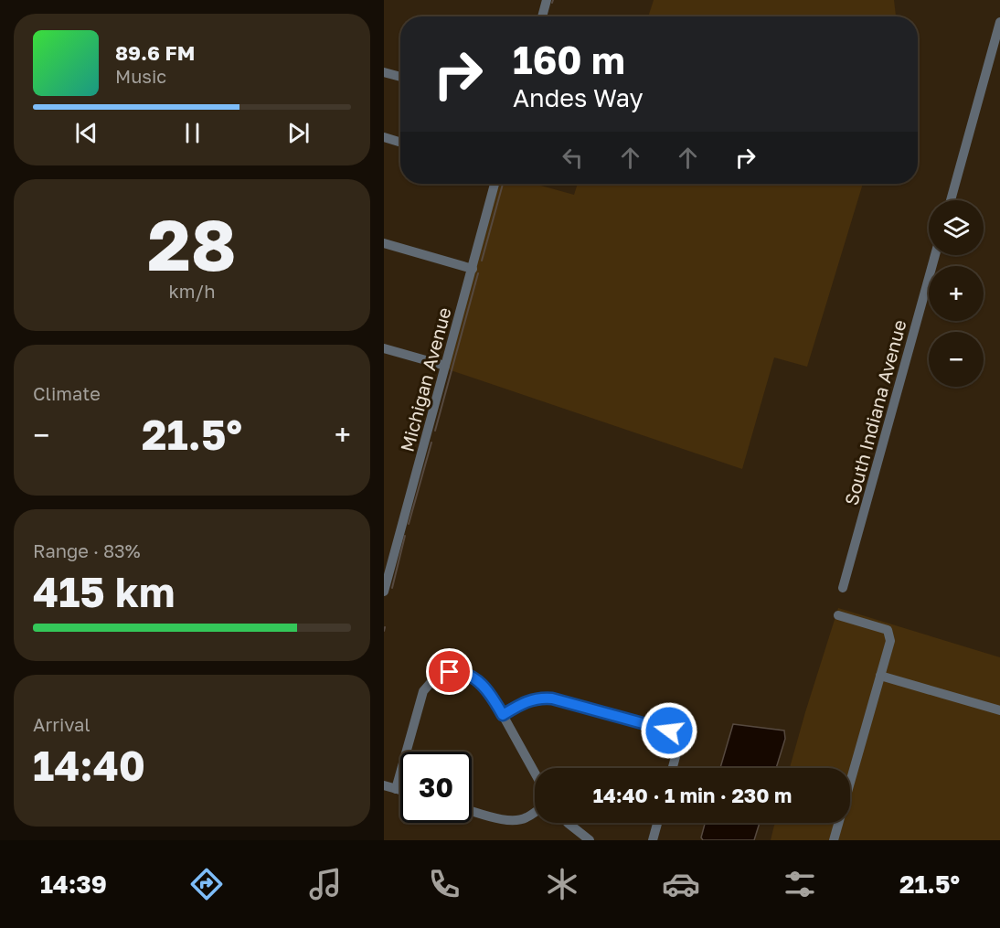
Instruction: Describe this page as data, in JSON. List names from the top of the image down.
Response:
{
  "streets": {
    "street": ["Michigan Avenue", "South Indiana Avenue"]
  },
  "page": {
    "turn": ["160 m", "Andes Way"],
    "song": ["89.6 FM", "Music"],
    "tile": [
      ["28", "km/h"],
      "Climate",
      ["Range · 83%", "415 km"],
      ["Arrival", "14:40"]
    ],
    "map_buttons": ["+", "−"],
    "heat": ["−", "21.5°", "+"],
    "limit": "30",
    "trip": "14:40 · 1 min · 230 m",
    "tabs": ["14:39", "21.5°"]
  }
}
